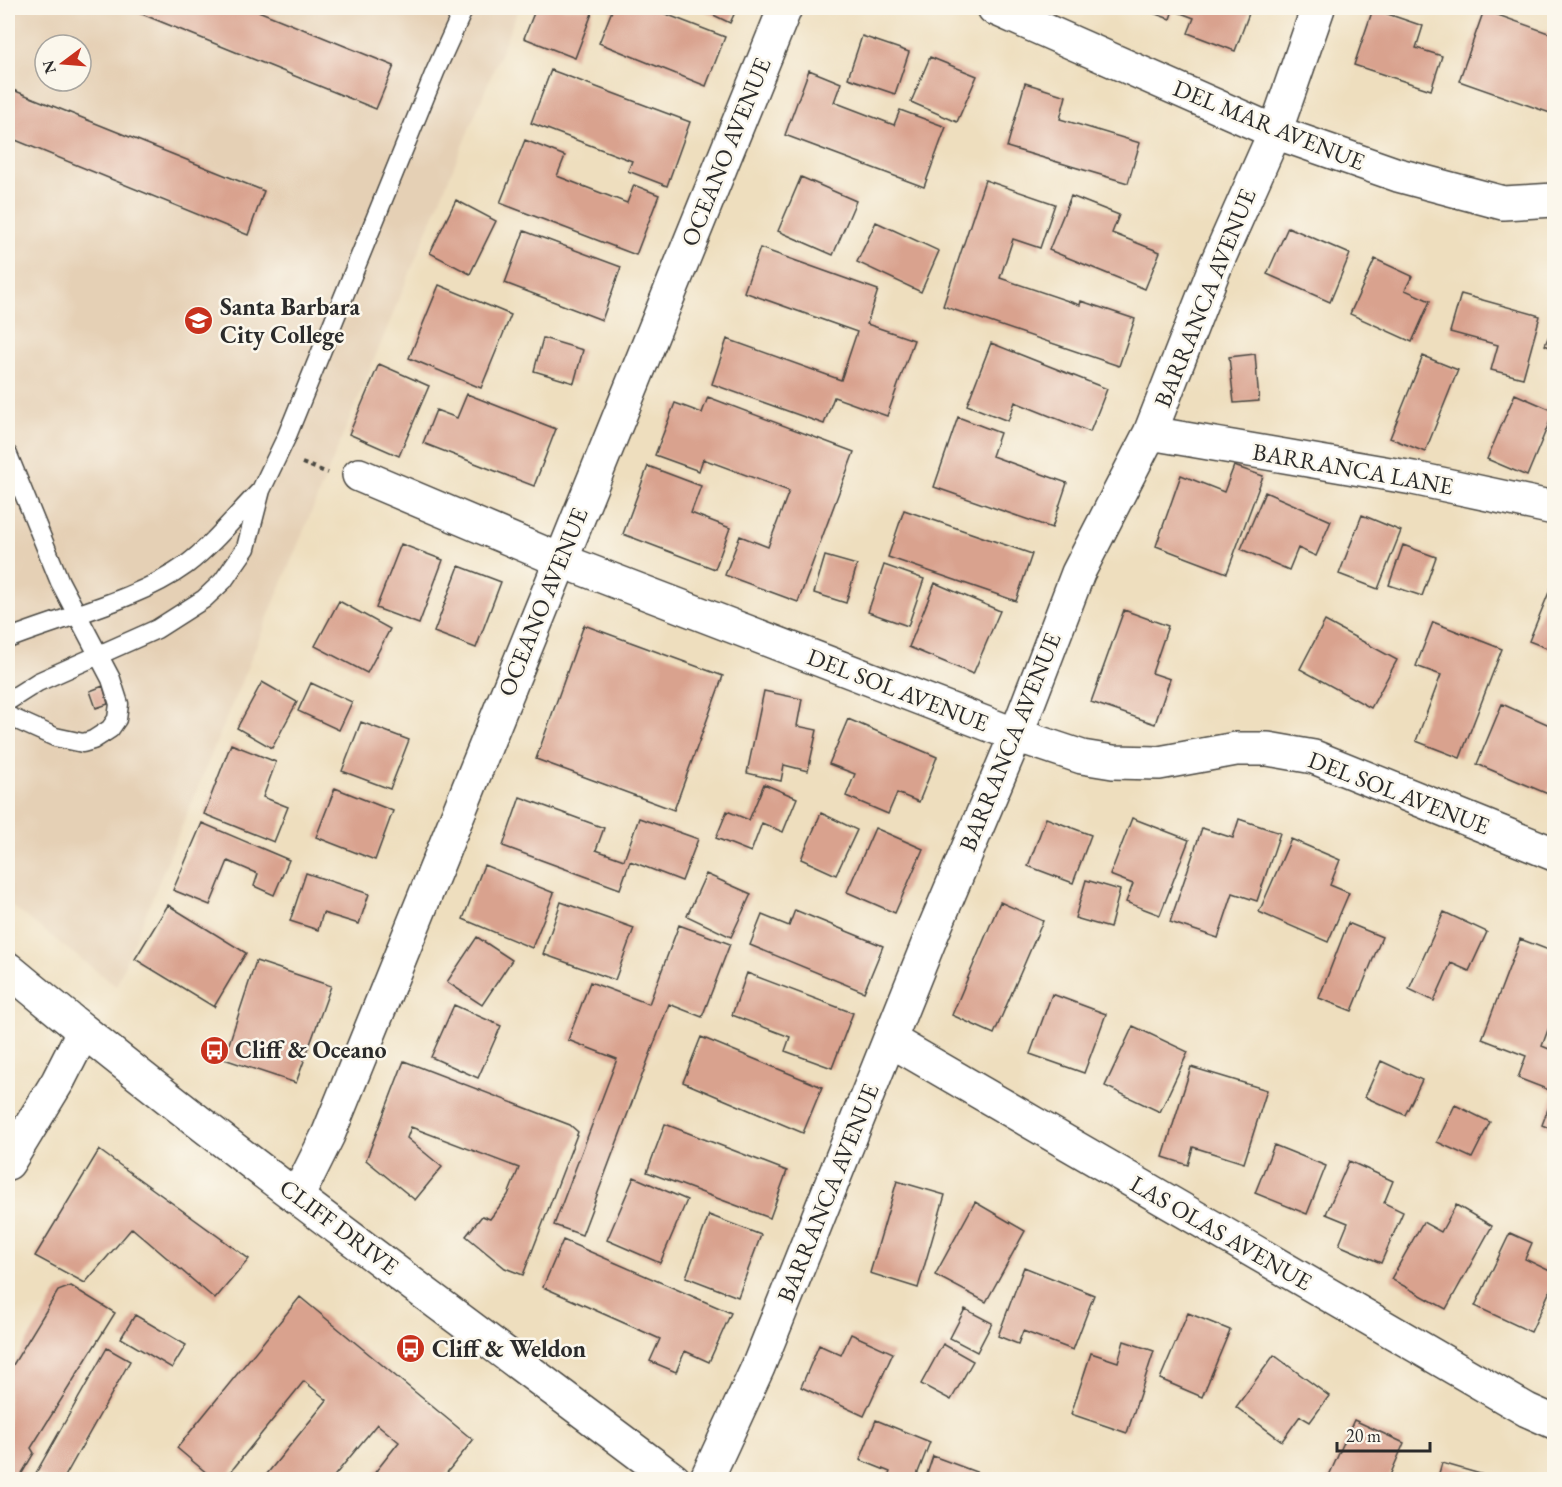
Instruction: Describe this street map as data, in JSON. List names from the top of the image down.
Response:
{
  "streets": {
    "street": [
      "DEL MAR AVENUE",
      "OCEANO AVENUE",
      "BARRANCA AVENUE",
      "BARRANCA LANE",
      "DEL SOL AVENUE",
      "CLIFF DRIVE",
      "LAS OLAS AVENUE"
    ]
  },
  "crossings": [
    ["DEL MAR AVENUE", "BARRANCA AVENUE"],
    ["OCEANO AVENUE", "DEL SOL AVENUE"],
    ["OCEANO AVENUE", "CLIFF DRIVE"],
    ["BARRANCA AVENUE", "BARRANCA LANE"],
    ["BARRANCA AVENUE", "DEL SOL AVENUE"],
    ["BARRANCA AVENUE", "LAS OLAS AVENUE"]
  ],
  "places": {
    "school or university": ["Santa Barbara City College"],
    "bus stop": ["Cliff & Oceano", "Cliff & Weldon"]
  },
  "scale_bar": "20 m",
  "north": "left"
}
